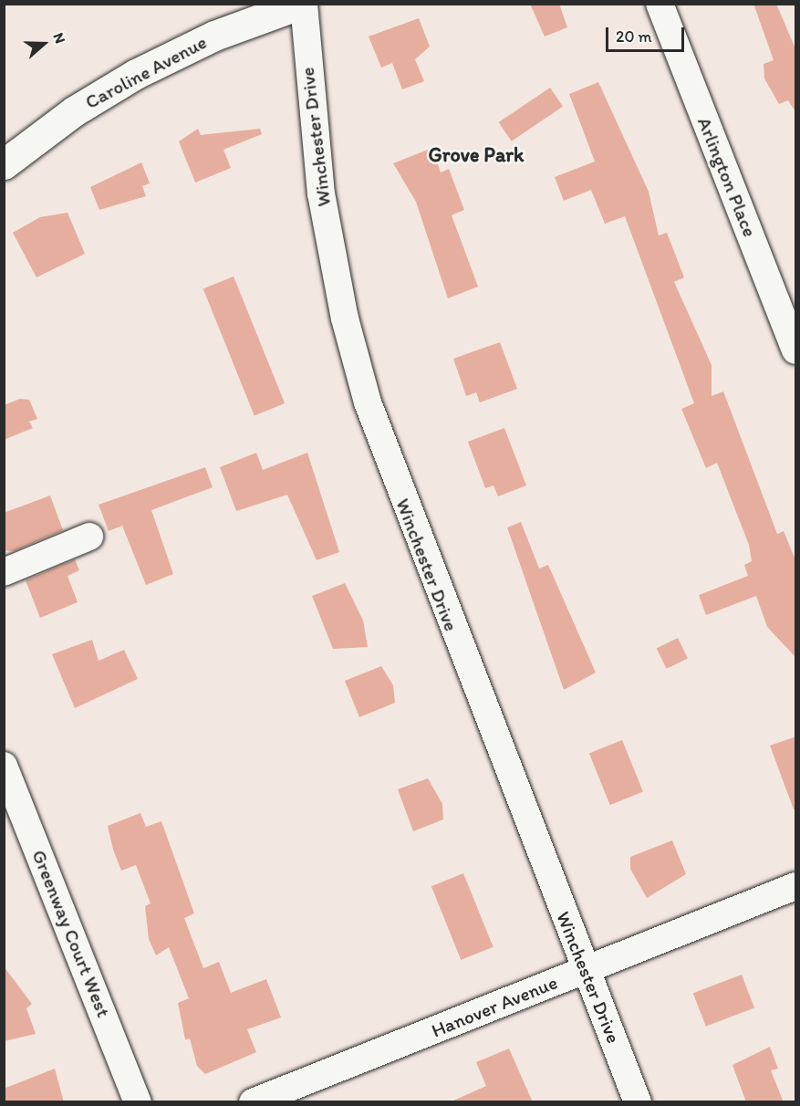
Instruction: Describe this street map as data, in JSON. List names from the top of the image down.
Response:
{
  "streets": {
    "street": [
      "Caroline Avenue",
      "Winchester Drive",
      "Arlington Place",
      "Greenway Court West",
      "Hanover Avenue"
    ]
  },
  "crossings": [
    ["Caroline Avenue", "Winchester Drive"],
    ["Winchester Drive", "Hanover Avenue"]
  ],
  "districts": ["Grove Park"],
  "scale_bar": "20 m",
  "north": "right"
}
